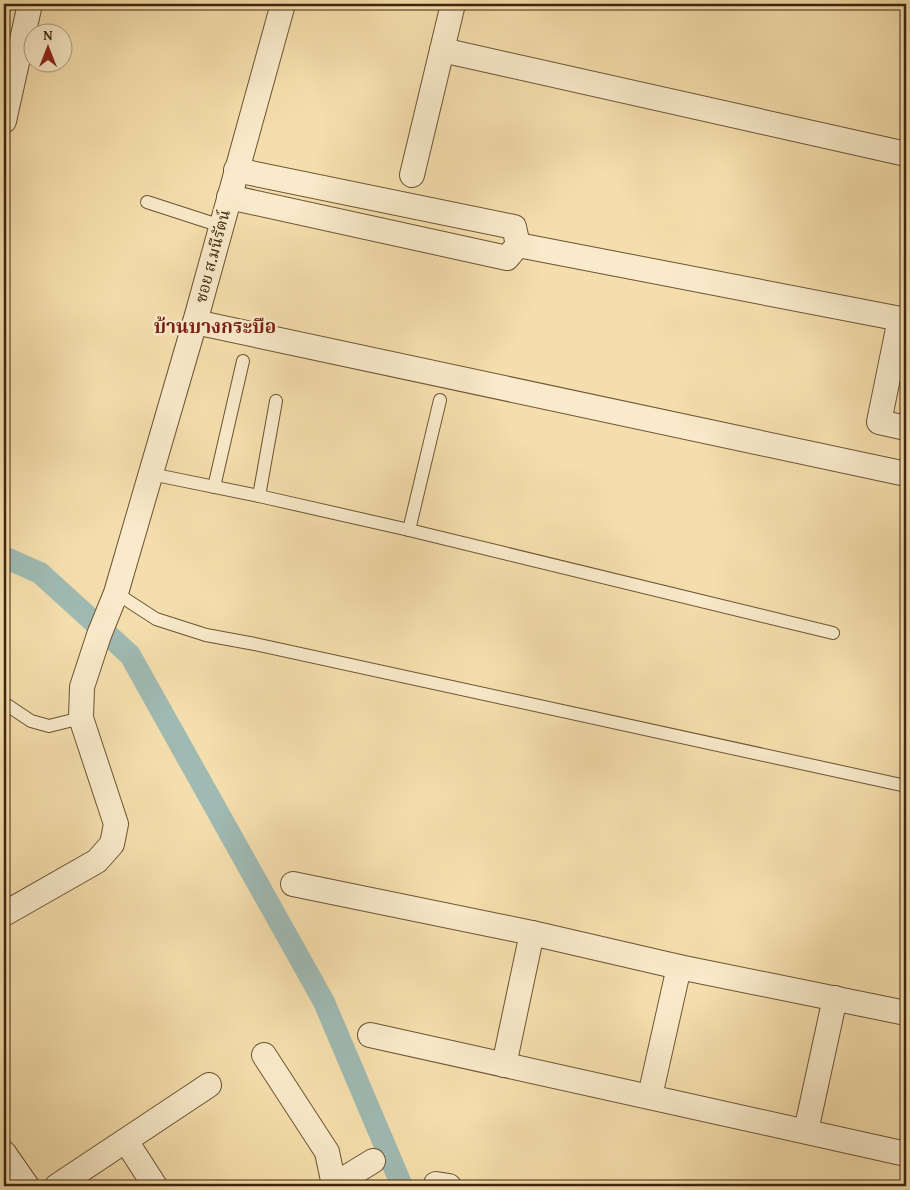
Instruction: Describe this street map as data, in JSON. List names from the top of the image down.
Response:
{
  "streets": {
    "street": ["ซอย ส.มนีรัตน์"]
  },
  "districts": ["บ้านบางกระบือ"],
  "north": "top"
}
